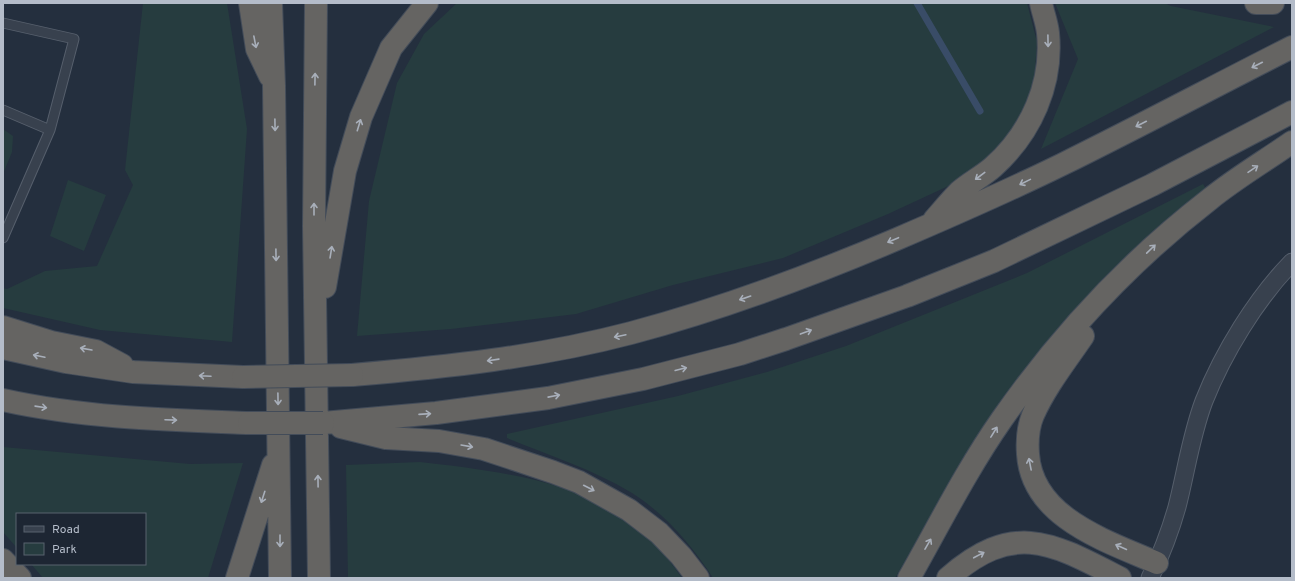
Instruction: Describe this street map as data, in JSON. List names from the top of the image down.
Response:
{
  "legend": ["Road", "Park"]
}
